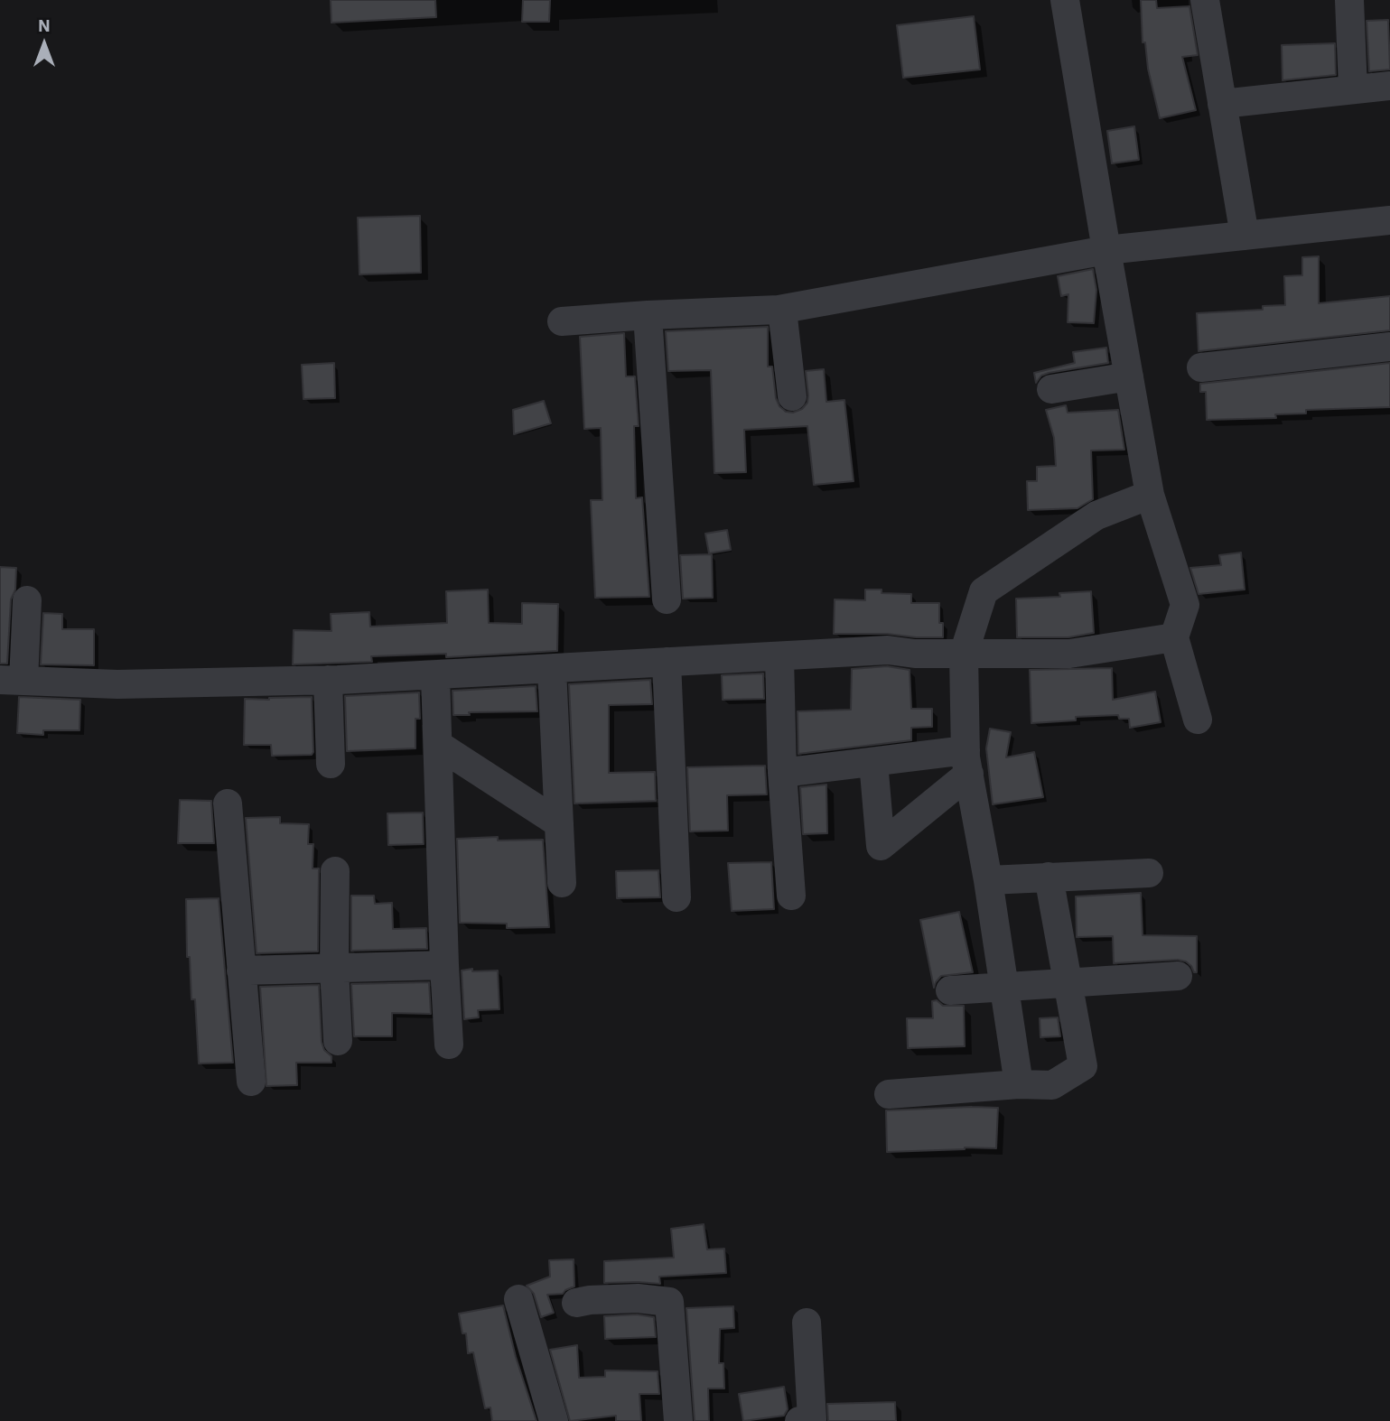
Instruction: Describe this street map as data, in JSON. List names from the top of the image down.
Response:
{
  "north": "top"
}
